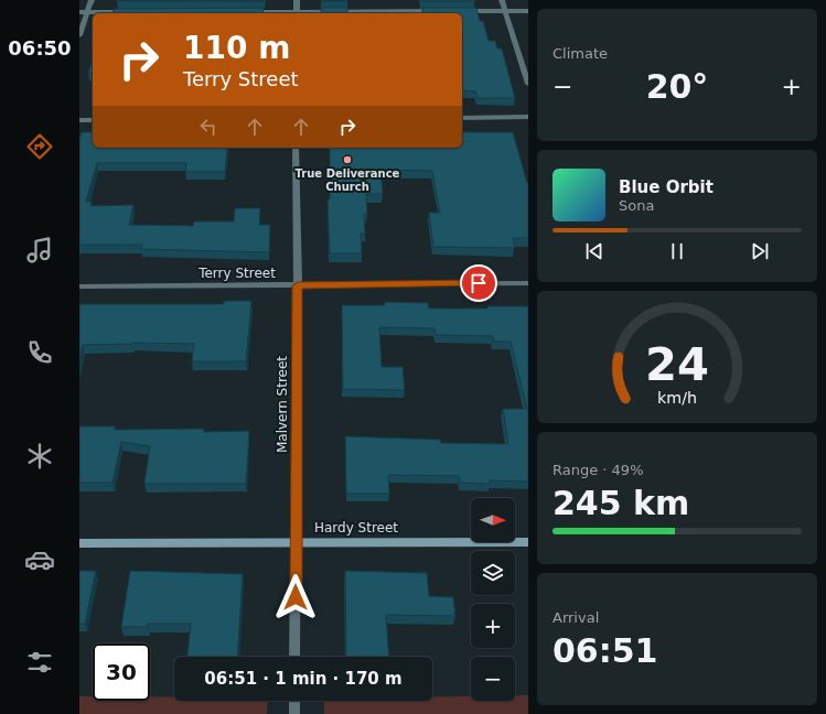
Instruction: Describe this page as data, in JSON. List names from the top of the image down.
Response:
{
  "streets": {
    "main road": ["Hardy Street"],
    "street": ["Terry Street", "Malvern Street"]
  },
  "crossings": [
    ["Terry Street", "Malvern Street"],
    ["Malvern Street", "Hardy Street"]
  ],
  "places": ["True Deliverance Church"],
  "north": "right",
  "page": {
    "tabs": "06:50",
    "tile": [
      "Climate",
      ["Range · 49%", "245 km"],
      ["Arrival", "06:51"]
    ],
    "turn": ["110 m", "Terry Street"],
    "heat": ["−", "20°", "+"],
    "song": ["Blue Orbit", "Sona"],
    "map_buttons": ["+", "−"],
    "limit": "30",
    "trip": "06:51 · 1 min · 170 m",
    "gauge": ["24", "km/h"]
  }
}
